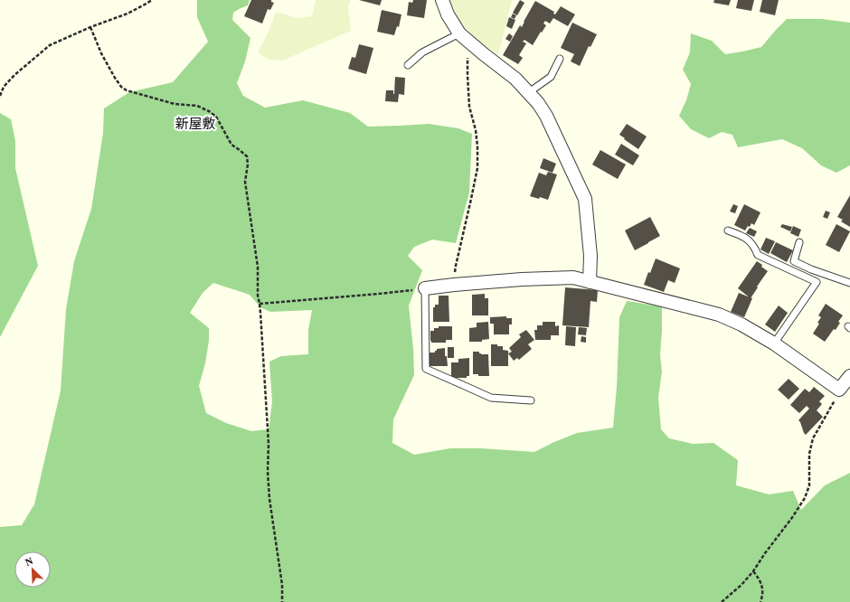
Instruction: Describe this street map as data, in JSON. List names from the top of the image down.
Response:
{
  "districts": ["新屋敷"],
  "north": "top left"
}
